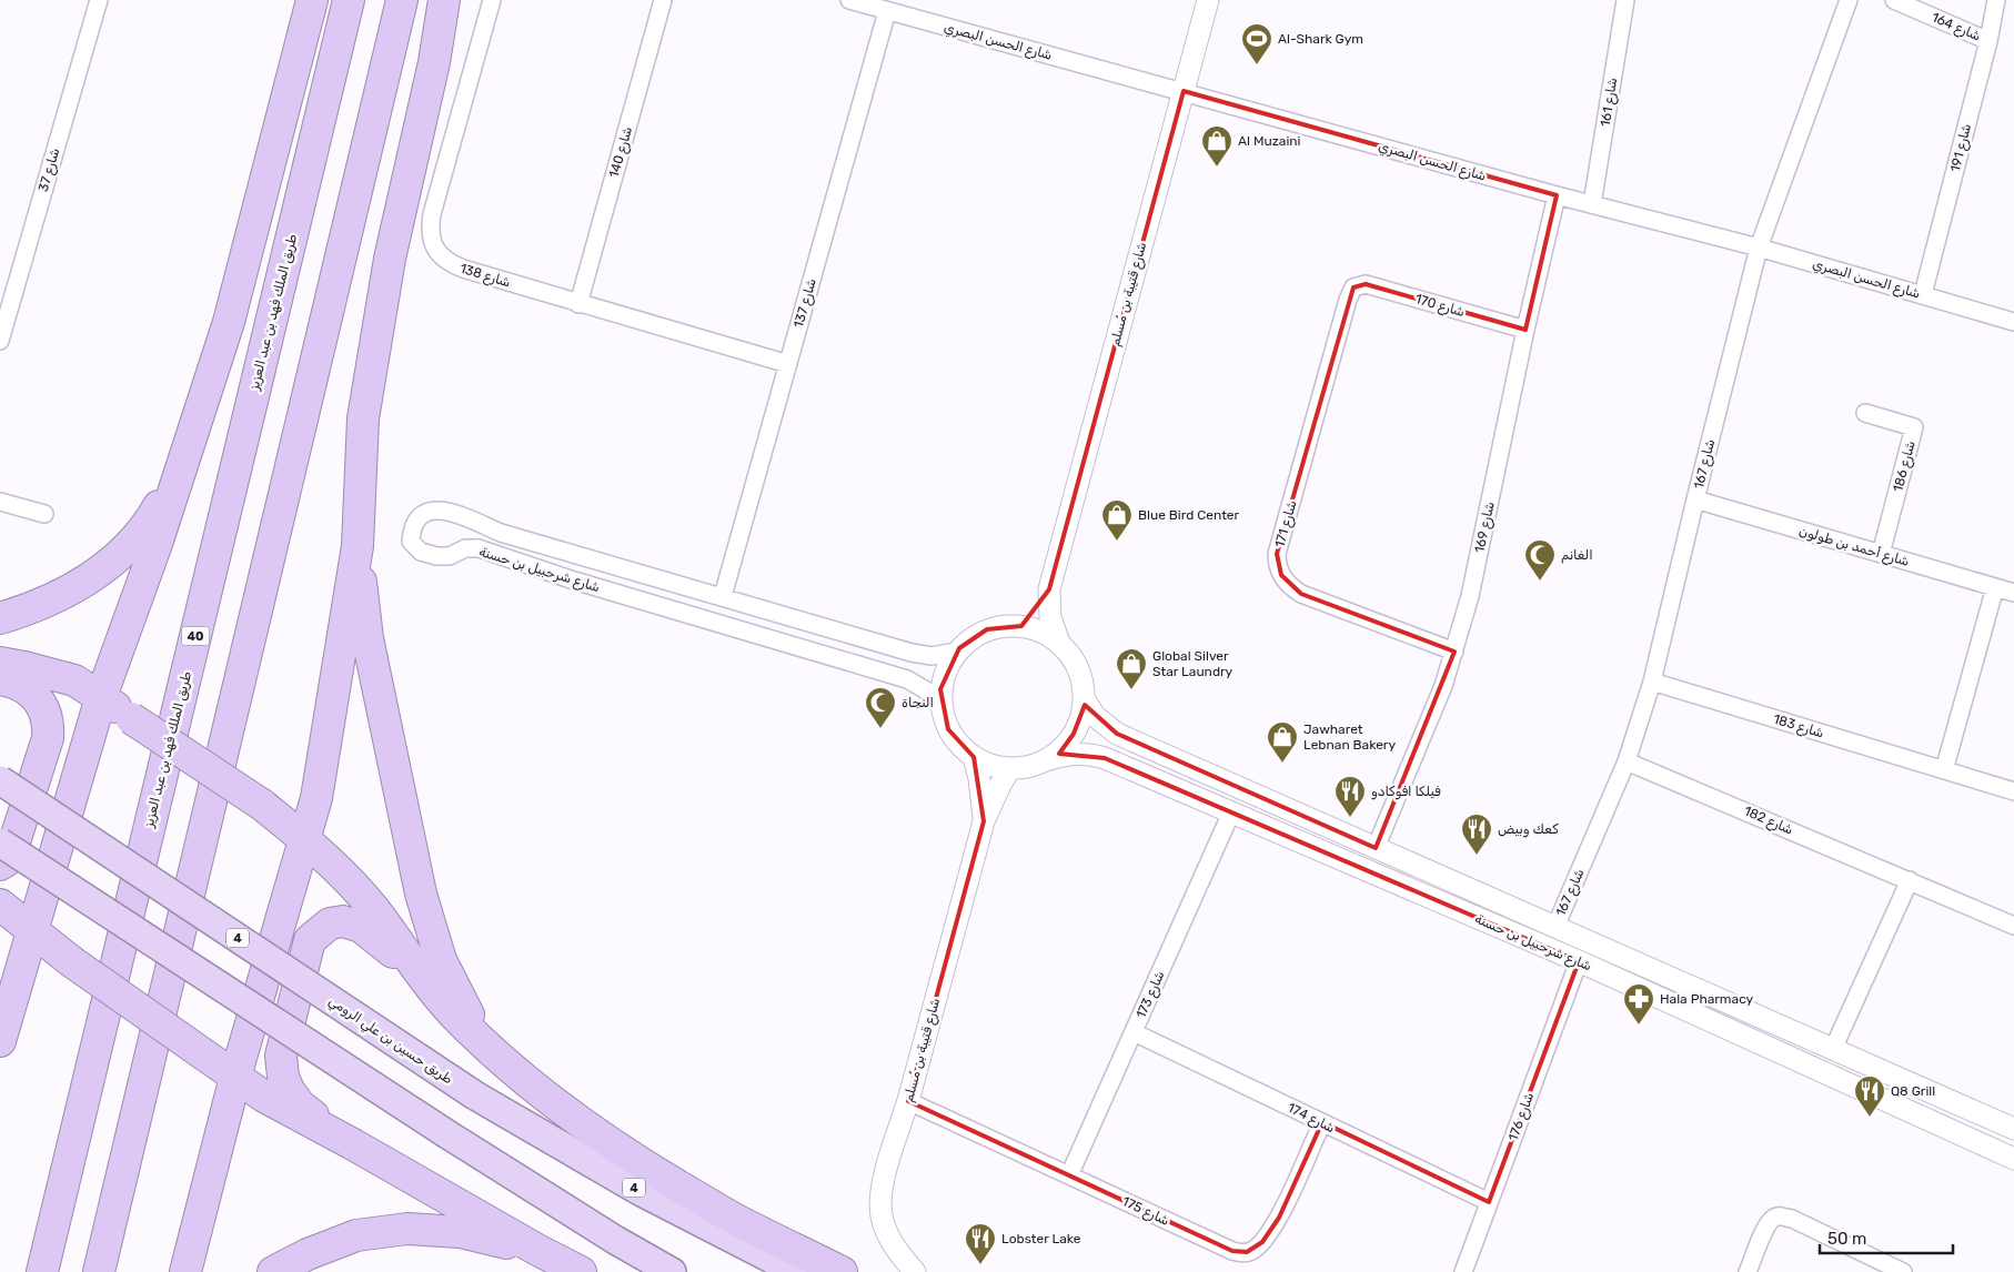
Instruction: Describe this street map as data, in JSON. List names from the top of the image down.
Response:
{
  "streets": {
    "highway": [
      "طريق الملك فهد بن عبد العزيز",
      "40",
      "4",
      "طريق حسين بن علي الرومي"
    ],
    "street": [
      "شارع 164",
      "شارع الحسن البصري",
      "شارع 161",
      "شارع 191",
      "شارع 140",
      "شارع 37",
      "شارع 138",
      "شارع قتيبة بن مُسلم",
      "شارع 137",
      "شارع 170",
      "شارع 167",
      "شارع 186",
      "شارع 171",
      "شارع 169",
      "شارع أحمد بن طولون",
      "شارع شرحبيل بن حسنة",
      "شارع 183",
      "شارع 182",
      "شارع 173",
      "شارع 176",
      "شارع 174",
      "شارع 175"
    ]
  },
  "crossings": [
    ["شارع 164", "شارع 191"],
    ["شارع الحسن البصري", "شارع 161"],
    ["شارع الحسن البصري", "شارع 191"],
    ["شارع الحسن البصري", "شارع قتيبة بن مُسلم"],
    ["شارع الحسن البصري", "شارع 137"],
    ["شارع الحسن البصري", "شارع 167"],
    ["شارع الحسن البصري", "شارع 169"],
    ["شارع 140", "شارع 138"],
    ["شارع 138", "شارع 137"],
    ["شارع قتيبة بن مُسلم", "شارع شرحبيل بن حسنة"],
    ["شارع قتيبة بن مُسلم", "شارع 175"],
    ["شارع 137", "شارع شرحبيل بن حسنة"],
    ["شارع 170", "شارع 171"],
    ["شارع 170", "شارع 169"],
    ["شارع 167", "شارع أحمد بن طولون"],
    ["شارع 167", "شارع شرحبيل بن حسنة"],
    ["شارع 167", "شارع 183"],
    ["شارع 167", "شارع 182"],
    ["شارع 186", "شارع أحمد بن طولون"],
    ["شارع 171", "شارع 169"],
    ["شارع 169", "شارع شرحبيل بن حسنة"],
    ["شارع شرحبيل بن حسنة", "شارع 173"],
    ["شارع شرحبيل بن حسنة", "شارع 176"],
    ["شارع 173", "شارع 174"],
    ["شارع 173", "شارع 175"],
    ["شارع 176", "شارع 174"],
    ["شارع 174", "شارع 175"]
  ],
  "places": {
    "sports": ["Al-Shark Gym"],
    "shop": [
      "Al Muzaini",
      "Blue Bird Center",
      "Global Silver Star Laundry",
      "Jawharet Lebnan Bakery"
    ],
    "mosque": ["الغانم", "النجاة"],
    "restaurant": [
      "فيلكا افوكادو",
      "كعك وبيض",
      "Q8 Grill",
      "Lobster Lake"
    ],
    "pharmacy": ["Hala Pharmacy"]
  },
  "scale_bar": "50 m"
}
